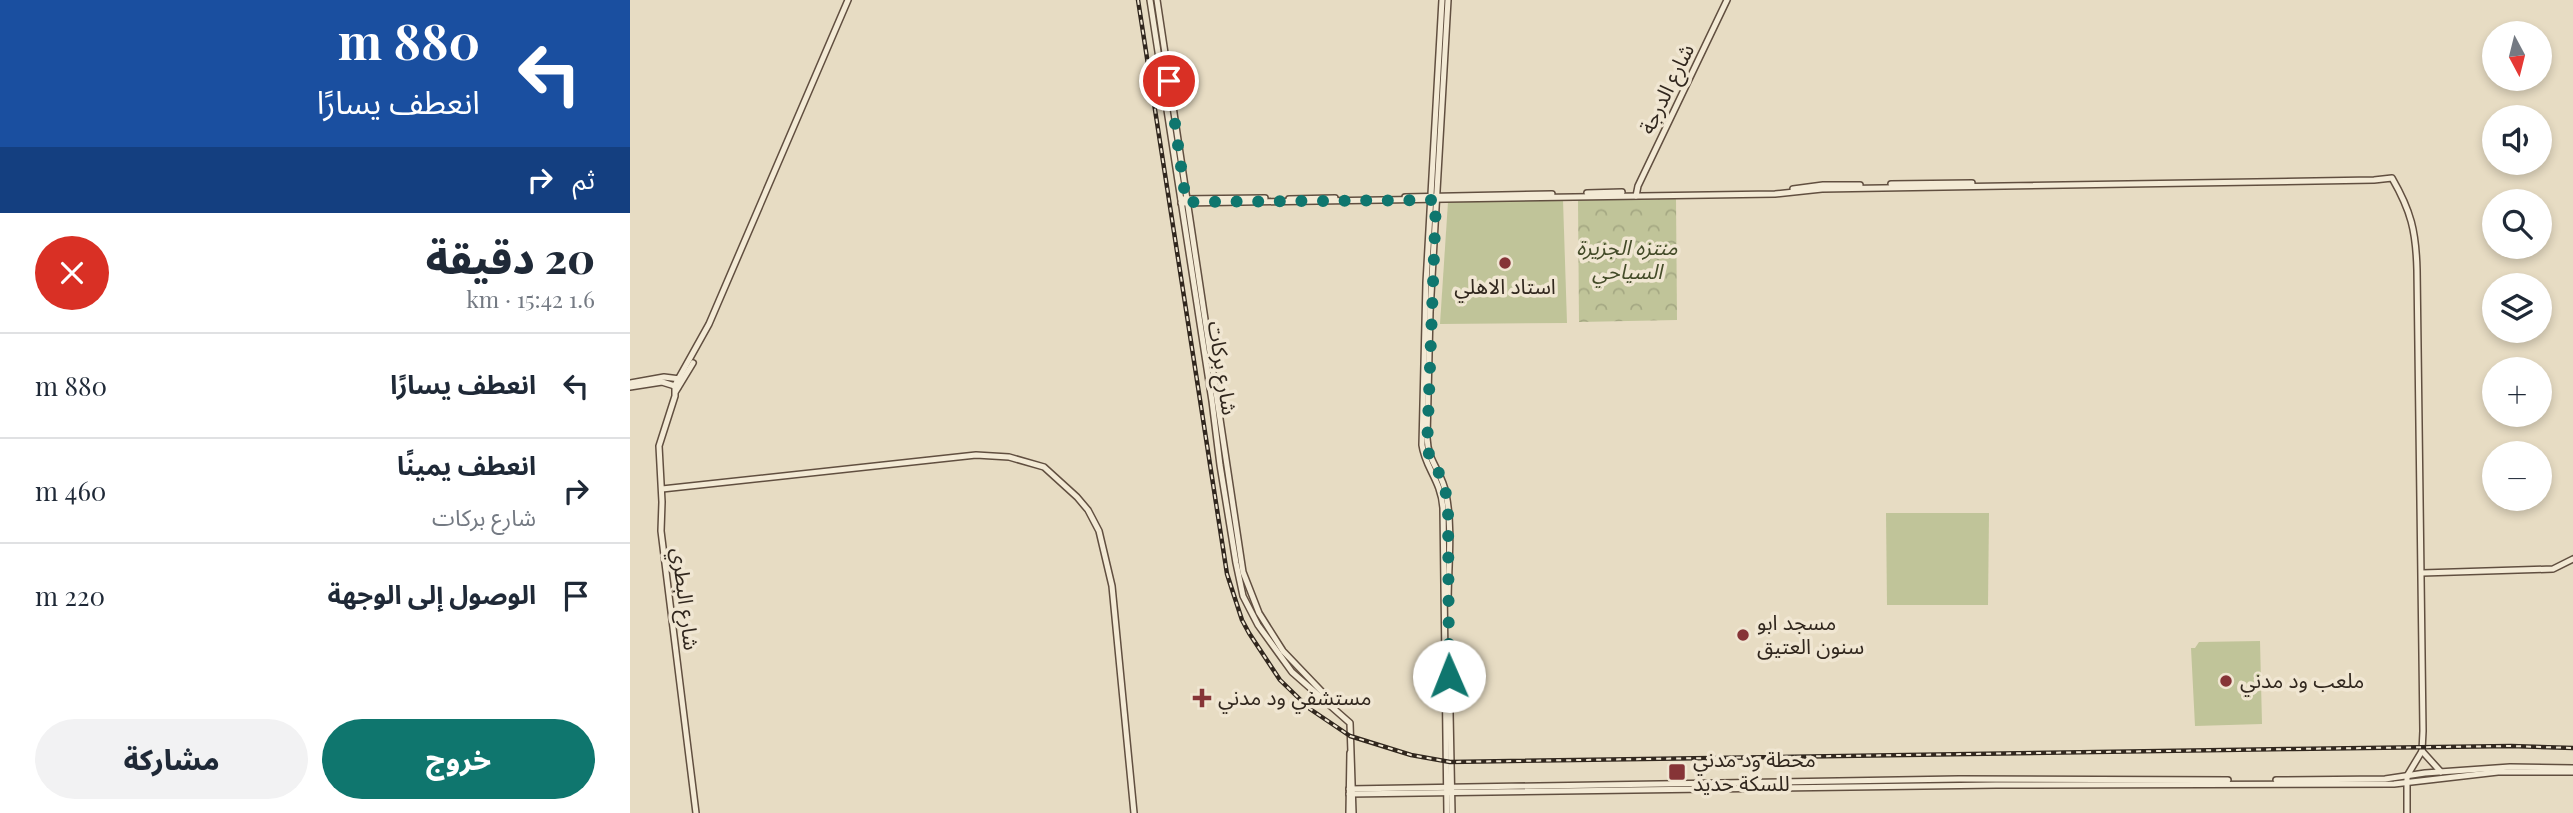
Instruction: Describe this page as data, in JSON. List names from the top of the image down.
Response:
{
  "streets": {
    "street": ["شارع الدرجة", "شارع بركات", "شارع البطري"]
  },
  "parks": ["منتزه الجزيرة السياحي"],
  "places": {
    "other": ["استاد الاهلي", "مسجد ابو سنون العتيق", "ملعب ود مدني"],
    "health": ["مستشفي ود مدني"],
    "transit": ["محطة ود مدني للسكة حديد"]
  },
  "north": "bottom",
  "page": {
    "turn": ["880 m", "انعطف يسارًا"],
    "map_buttons": ["+", "−"],
    "then": "ثم",
    "heading": ["20 دقيقة", "1.6 km · 15:42"],
    "list": [
      {
        "name": "انعطف يسارًا",
        "value": "880 m"
      },
      {
        "name": "انعطف يمينًا",
        "note": "شارع بركات",
        "value": "460 m"
      },
      {
        "name": "الوصول إلى الوجهة",
        "value": "220 m"
      }
    ],
    "buttons": ["خروج", "مشاركة"]
  }
}
